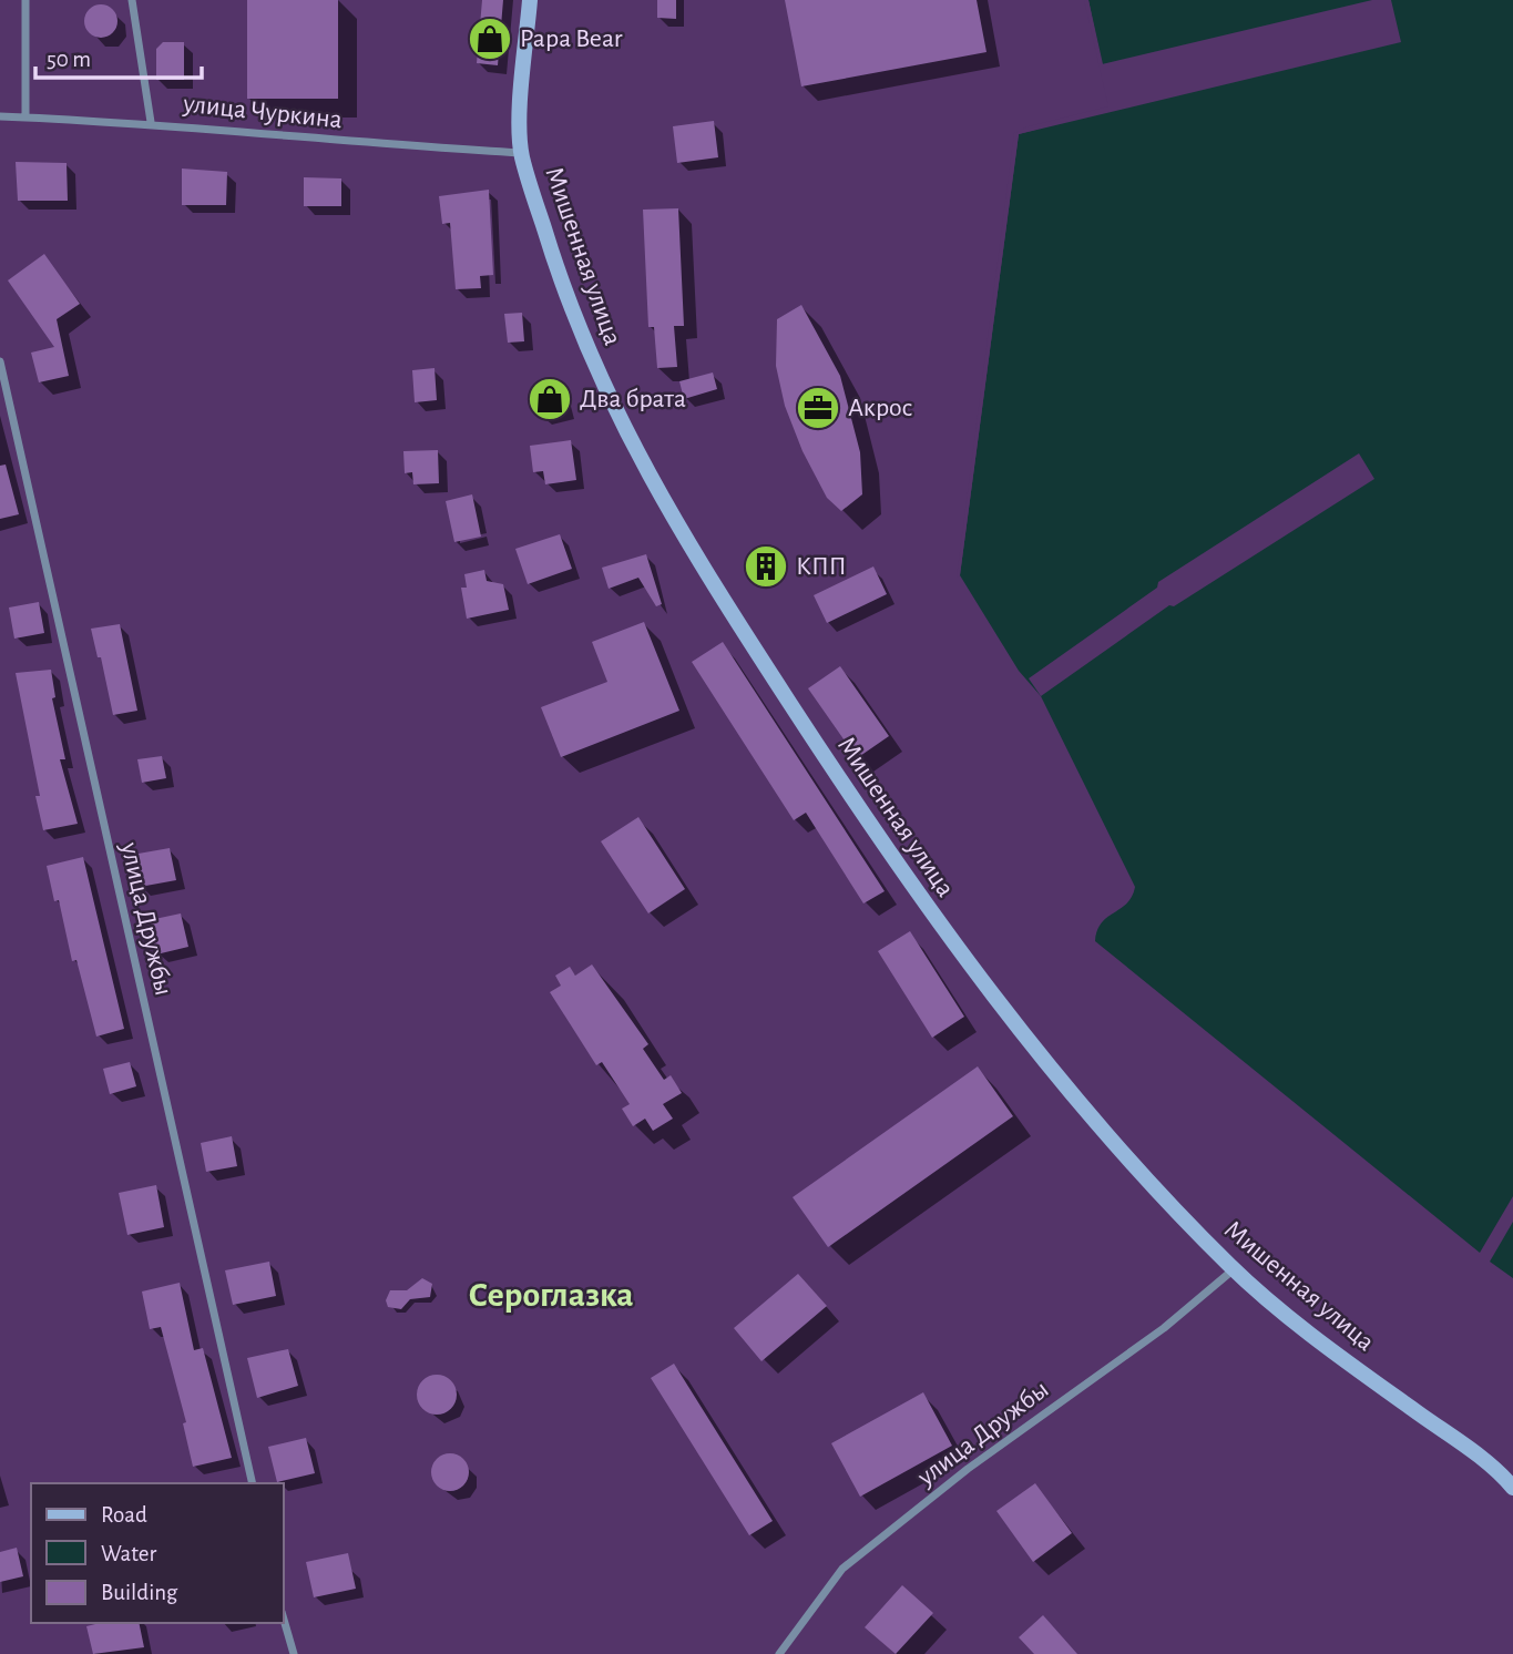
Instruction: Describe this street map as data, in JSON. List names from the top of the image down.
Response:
{
  "streets": {
    "main road": ["Мишенная улица"],
    "street": ["улица Чуркина", "улица Дружбы"]
  },
  "crossings": [
    ["улица Чуркина", "Мишенная улица"],
    ["Мишенная улица", "улица Дружбы"]
  ],
  "districts": ["Сероглазка"],
  "places": {
    "shop": ["Papa Bear", "Два брата"],
    "office": ["Акрос"],
    "building": ["КПП"]
  },
  "legend": ["Road", "Water", "Building"],
  "scale_bar": "50 m"
}
